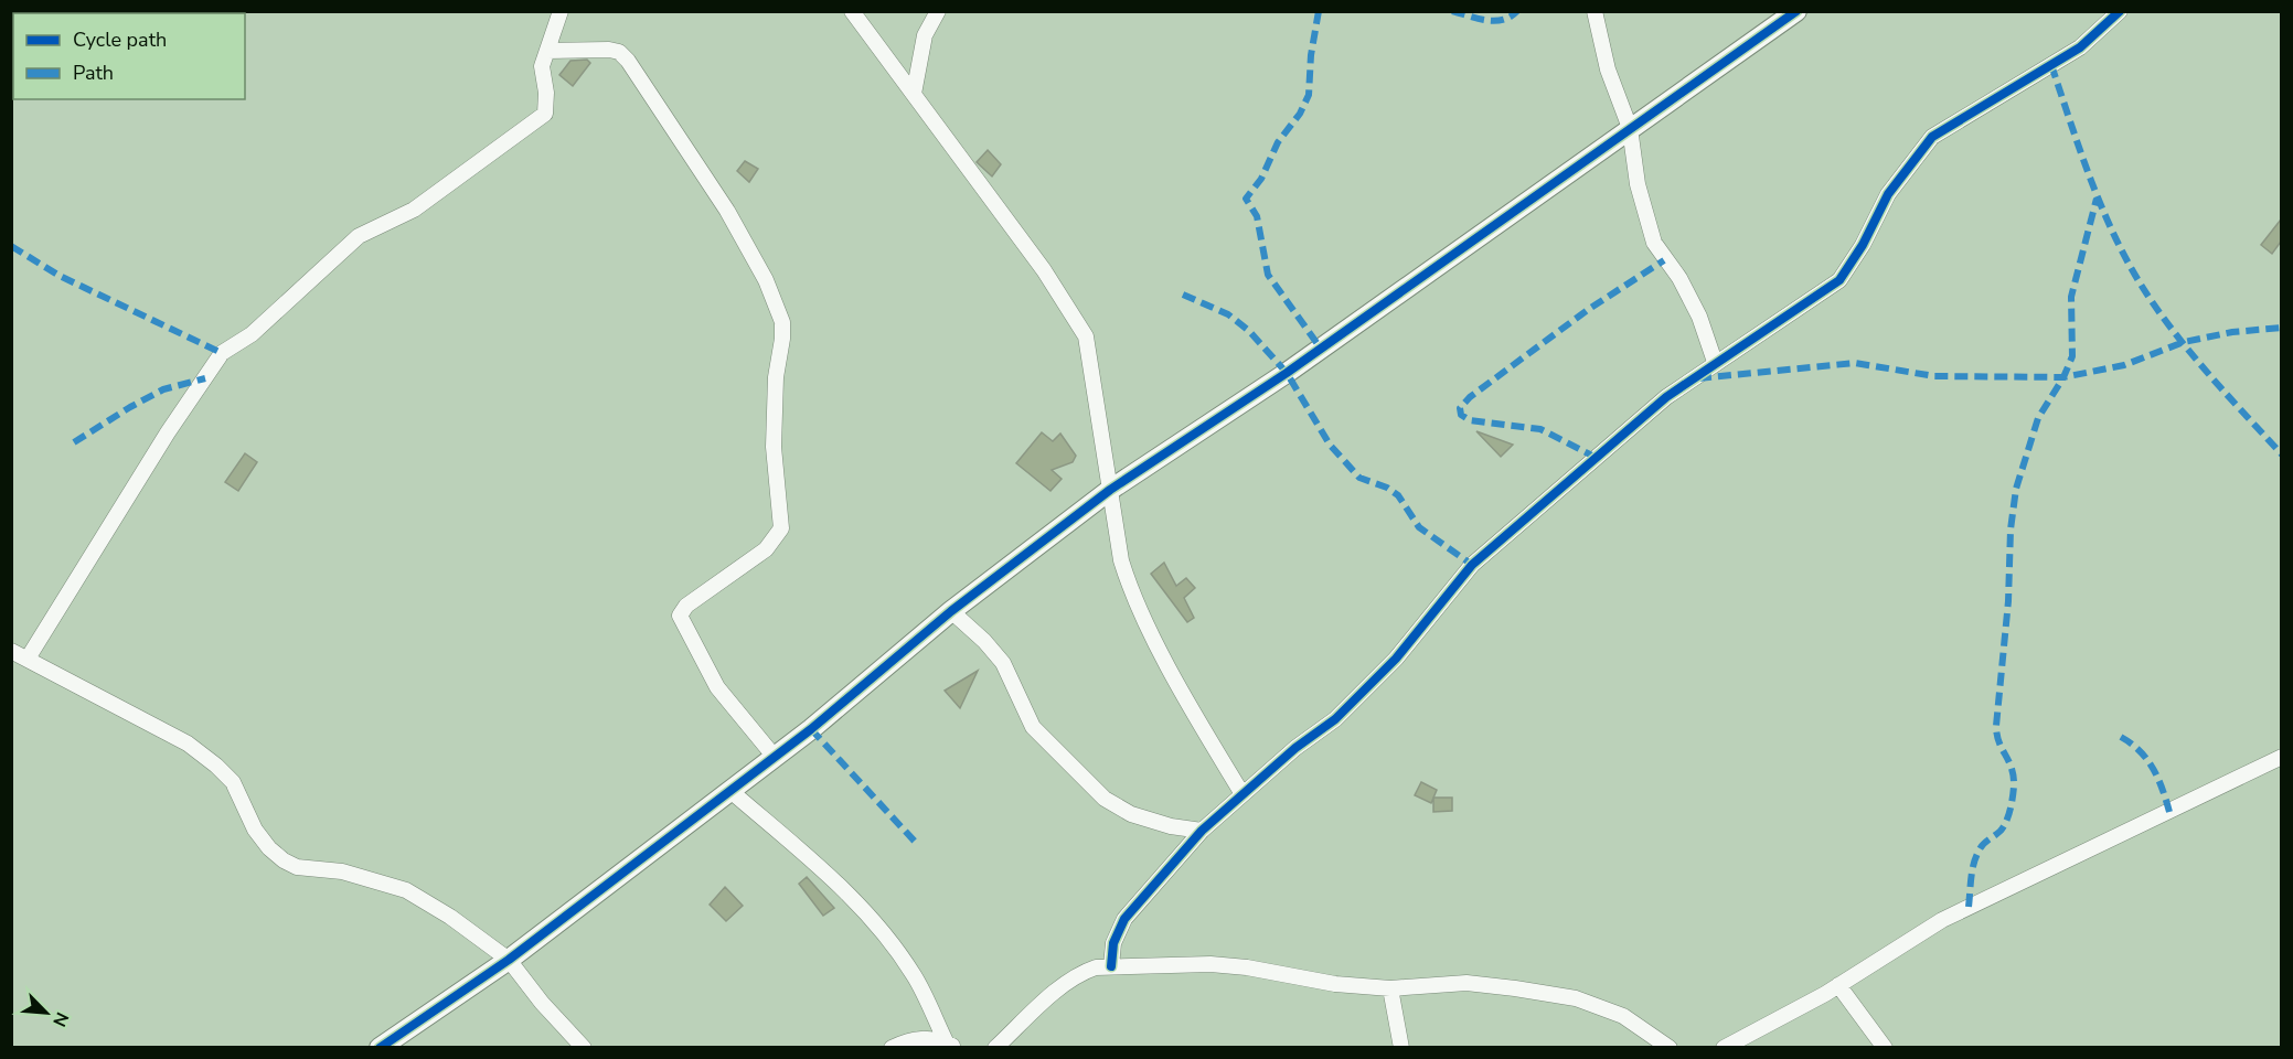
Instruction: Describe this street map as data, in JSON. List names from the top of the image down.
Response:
{
  "legend": ["Cycle path", "Path"],
  "north": "bottom right"
}
